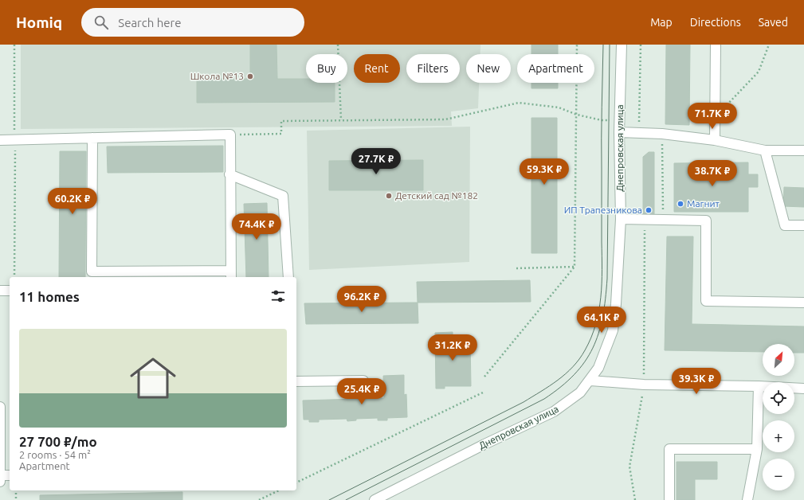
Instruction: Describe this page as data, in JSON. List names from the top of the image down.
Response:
{
  "streets": {
    "street": ["Днепровская улица"]
  },
  "places": [
    "Школа №13",
    "Детский сад №182",
    "Магнит",
    "ИП Трапезникова"
  ],
  "north": "top right",
  "page": {
    "header": "Homiq",
    "search": "Search here",
    "nav": ["Map", "Directions", "Saved"],
    "chip": [
      "Buy",
      "Rent",
      "Filters",
      "New",
      "Apartment"
    ],
    "price": [
      "71.7K ₽",
      "27.7K ₽",
      "59.3K ₽",
      "38.7K ₽",
      "60.2K ₽",
      "74.4K ₽",
      "96.2K ₽",
      "64.1K ₽",
      "31.2K ₽",
      "39.3K ₽",
      "25.4K ₽"
    ],
    "heading": "11 homes",
    "list": [
      {
        "name": "27 700 ₽/mo",
        "note": "2 rooms · 54 m² · Apartment"
      }
    ],
    "map_buttons": ["+", "−"]
  }
}
